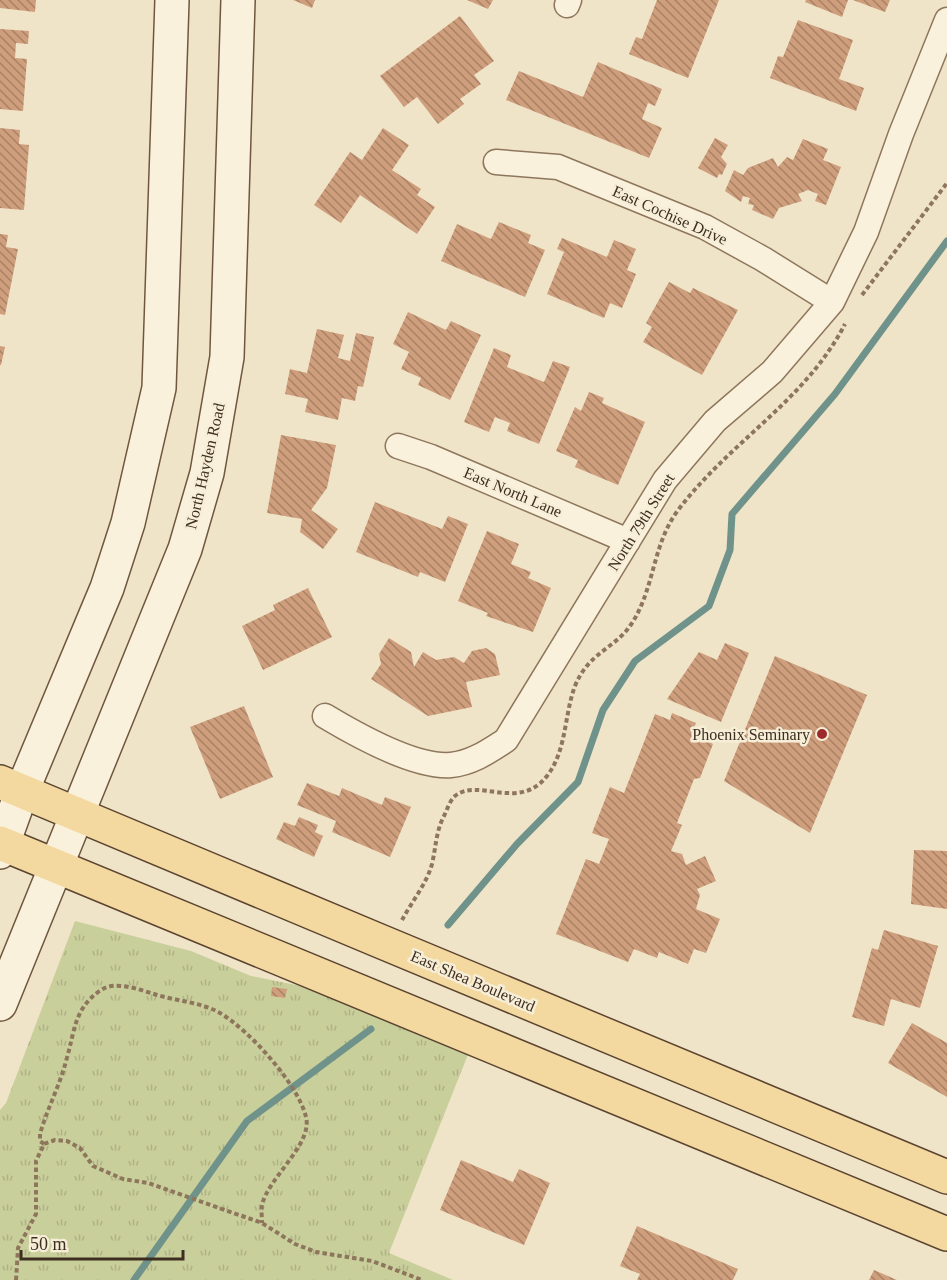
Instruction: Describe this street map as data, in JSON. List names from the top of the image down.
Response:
{
  "streets": {
    "main road": ["North Hayden Road", "East Shea Boulevard"],
    "street": ["East Cochise Drive", "East North Lane", "North 79th Street"]
  },
  "crossings": [
    ["East Cochise Drive", "North 79th Street"],
    ["North Hayden Road", "East Shea Boulevard"],
    ["East North Lane", "North 79th Street"]
  ],
  "places": ["Phoenix Seminary"],
  "scale_bar": "50 m"
}
